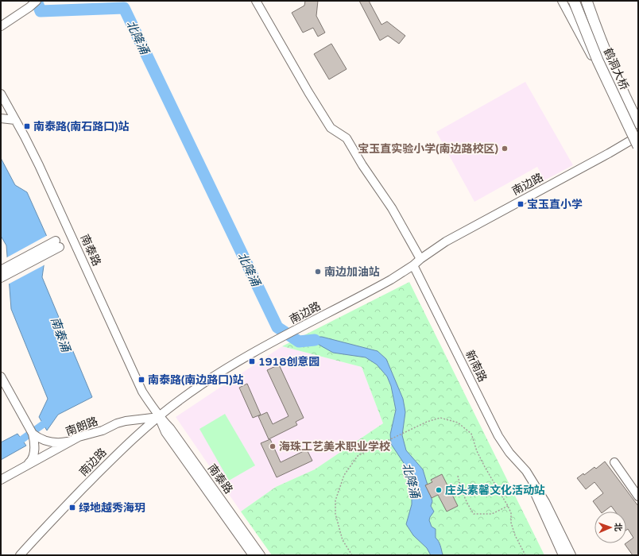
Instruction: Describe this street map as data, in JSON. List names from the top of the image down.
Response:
{
  "streets": {
    "main road": ["鹤洞大桥"],
    "street": [
      "南边路",
      "南泰路",
      "新南路",
      "南朗路"
    ]
  },
  "crossings": [
    ["鹤洞大桥", "南边路"],
    ["南边路", "南泰路"],
    ["南边路", "新南路"],
    ["南边路", "南朗路"],
    ["南泰路", "南朗路"]
  ],
  "water": ["北降涌", "南泰涌"],
  "places": {
    "transit": [
      "南泰路(南石路口)站",
      "宝玉直小学",
      "1918创意园",
      "南泰路(南边路口)站",
      "绿地越秀海玥"
    ],
    "other": [
      "宝玉直实验小学(南边路校区)",
      "南边加油站",
      "海珠工艺美术职业学校",
      "庄头素馨文化活动站"
    ]
  },
  "north": "right"
}
